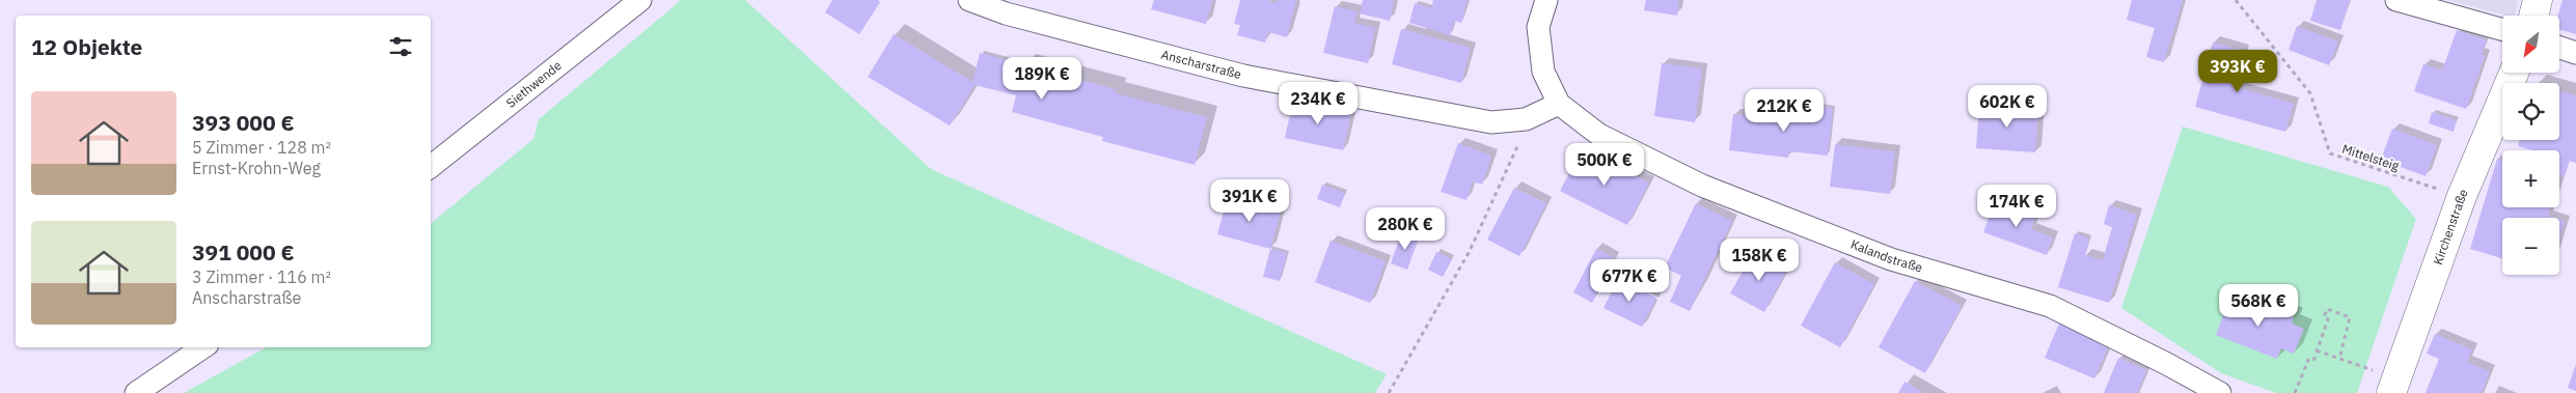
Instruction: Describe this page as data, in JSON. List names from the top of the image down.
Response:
{
  "streets": {
    "street": [
      "Anscharstraße",
      "Siethwende",
      "Kirchenstraße",
      "Kalandstraße"
    ],
    "path": ["Mittelsteig"]
  },
  "crossings": [
    ["Anscharstraße", "Kalandstraße"],
    ["Mittelsteig", "Kirchenstraße"]
  ],
  "north": "bottom left",
  "page": {
    "map_buttons": ["+", "−"],
    "heading": "12 Objekte",
    "price": [
      "393K €",
      "189K €",
      "234K €",
      "602K €",
      "212K €",
      "500K €",
      "391K €",
      "174K €",
      "280K €",
      "158K €",
      "677K €",
      "568K €"
    ],
    "list": [
      {
        "name": "393 000 €",
        "note": "5 Zimmer · 128 m² · Ernst-Krohn-Weg"
      },
      {
        "name": "391 000 €",
        "note": "3 Zimmer · 116 m² · Anscharstraße"
      }
    ]
  }
}
